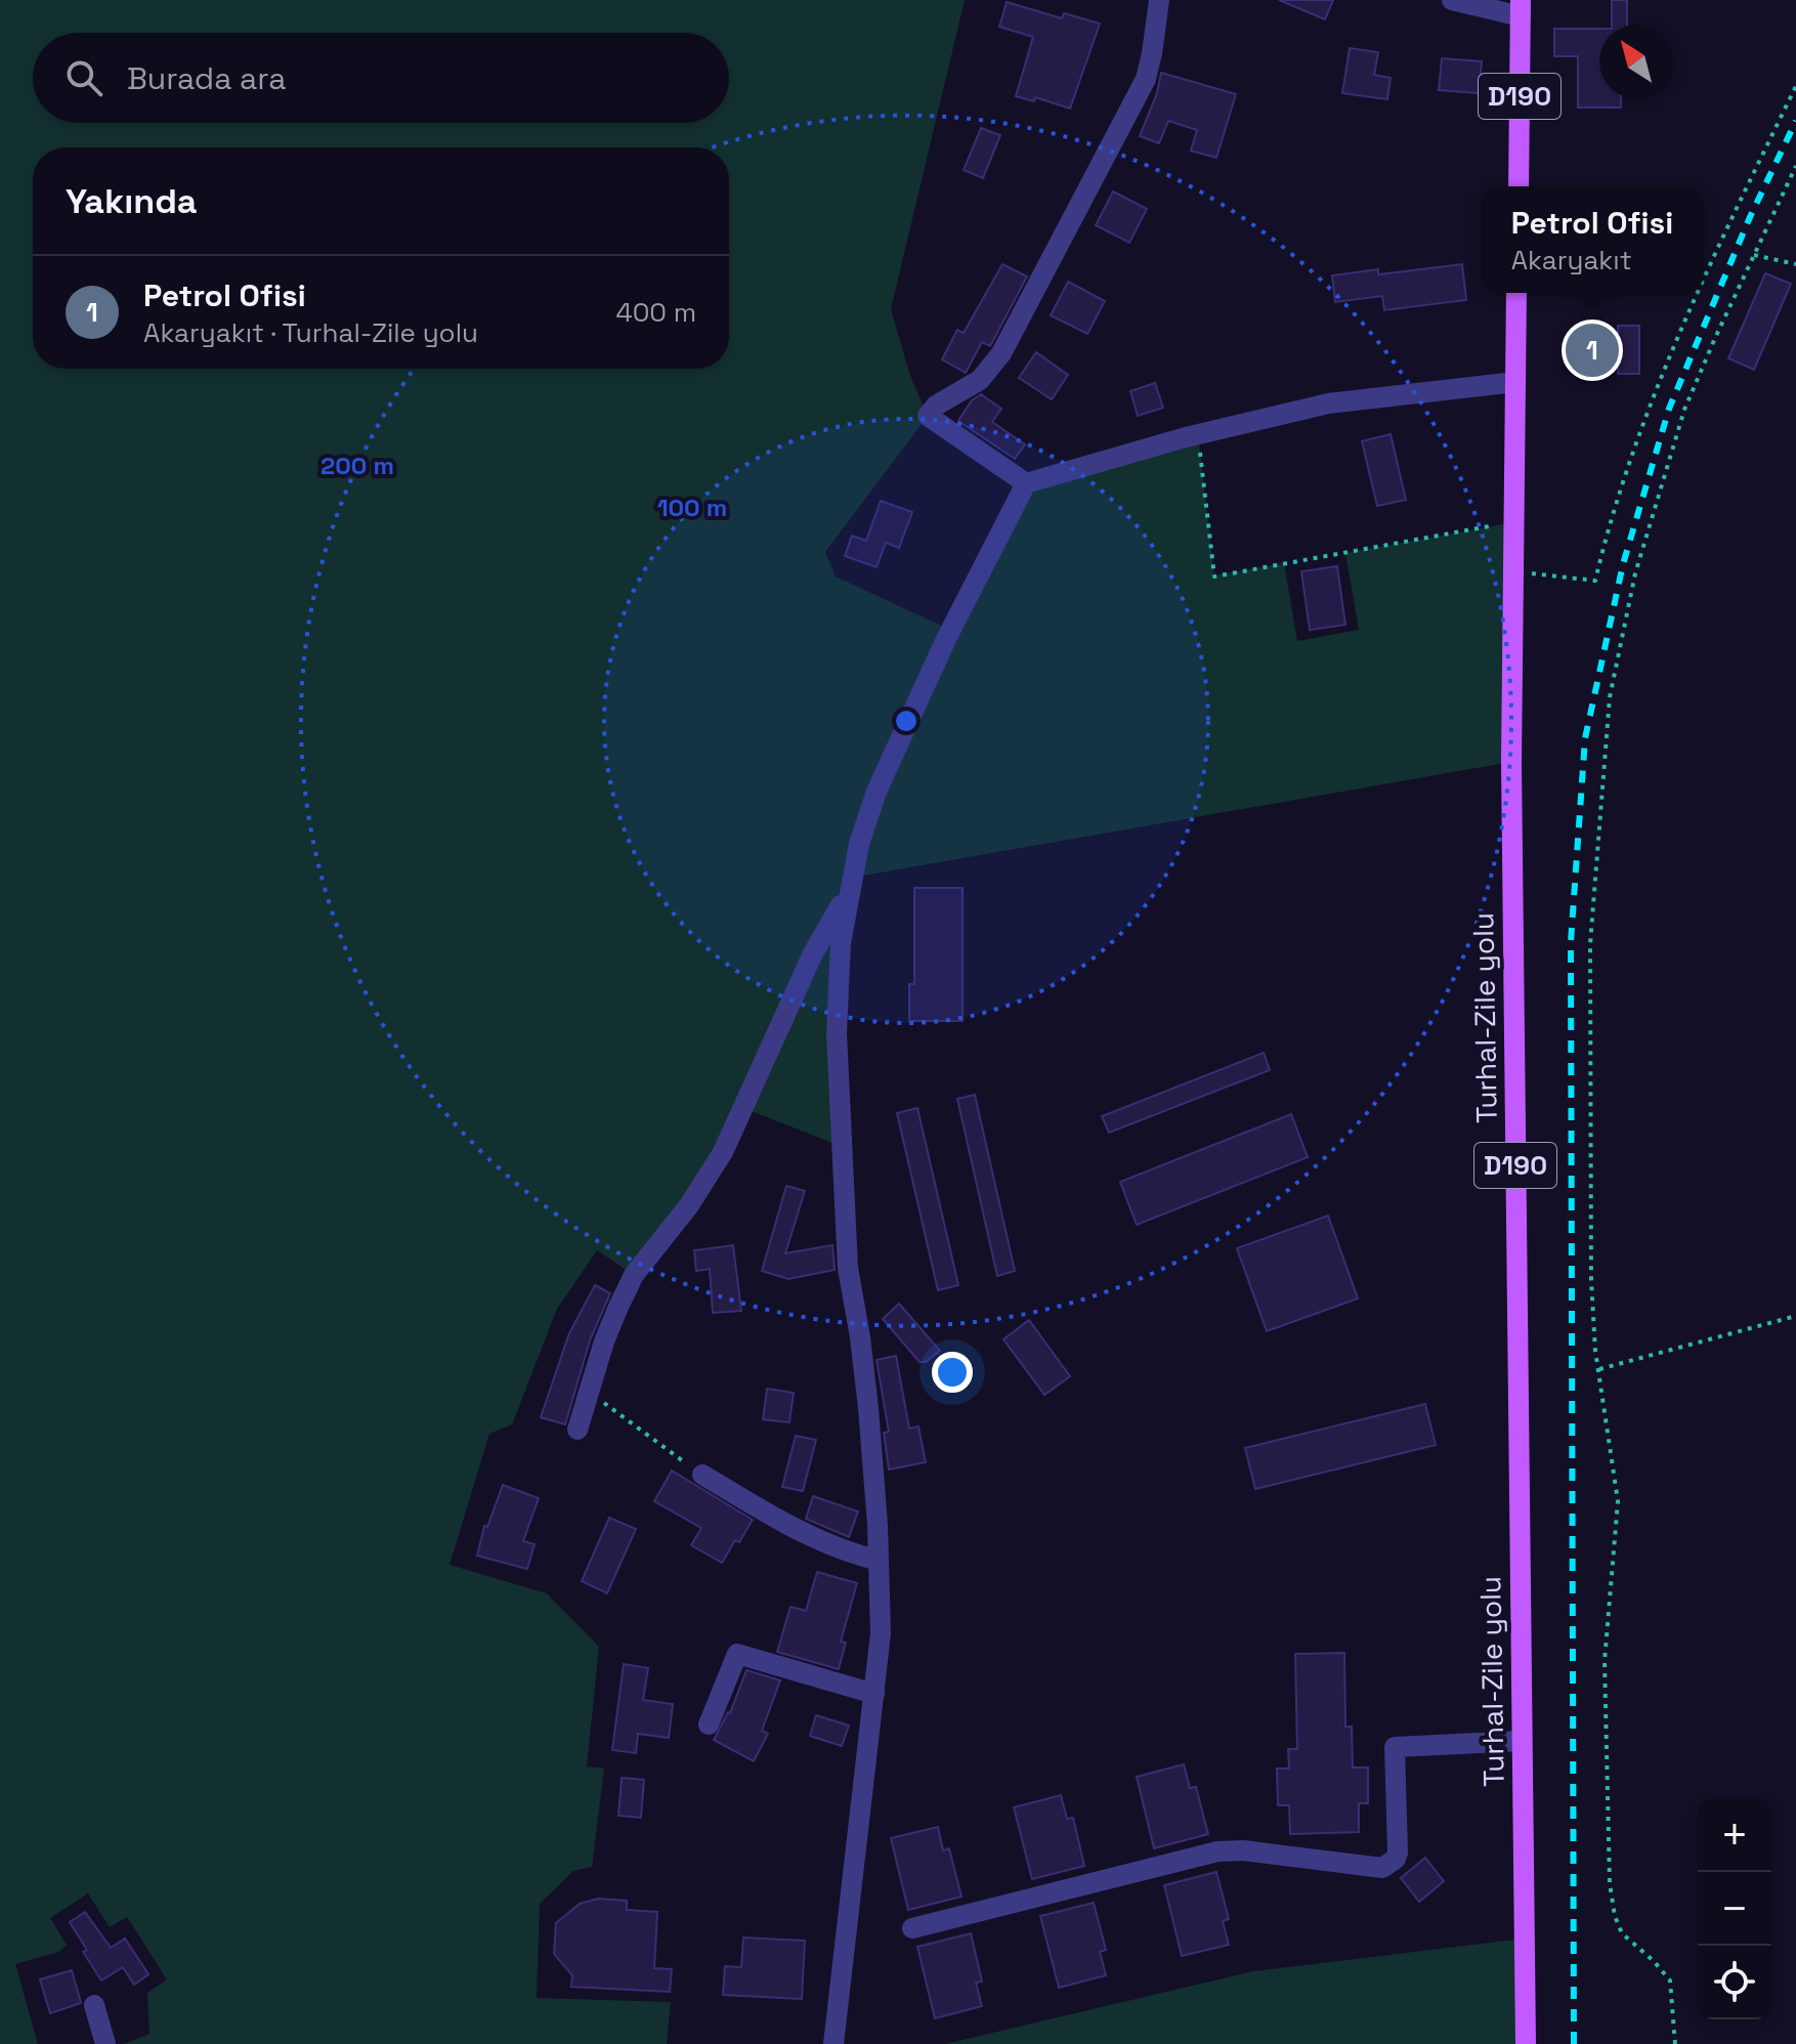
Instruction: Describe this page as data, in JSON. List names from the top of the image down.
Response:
{
  "streets": {
    "main road": ["D190", "Turhal-Zile yolu"]
  },
  "north": "top left",
  "page": {
    "search": "Burada ara",
    "heading": "Yakında",
    "popup": ["Petrol Ofisi", "Akaryakıt"],
    "list": [
      {
        "mark": "1",
        "name": "Petrol Ofisi",
        "note": "Akaryakıt · Turhal-Zile yolu",
        "value": "400 m"
      }
    ],
    "pins": "1",
    "map_buttons": ["+", "−"]
  },
  "rings": ["200 m", "100 m"]
}
